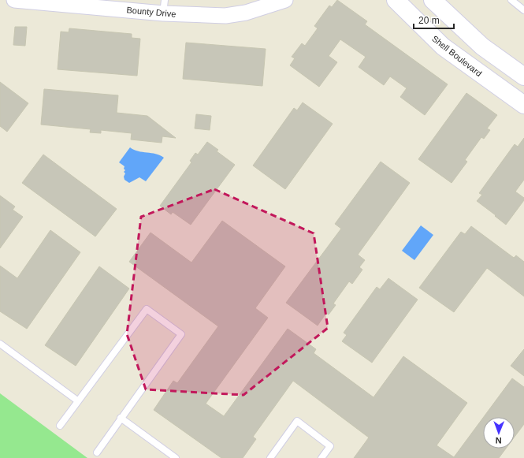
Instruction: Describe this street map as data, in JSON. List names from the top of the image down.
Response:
{
  "streets": {
    "main road": ["Shell Boulevard"],
    "street": ["Bounty Drive"]
  },
  "scale_bar": "20 m",
  "north": "bottom"
}
